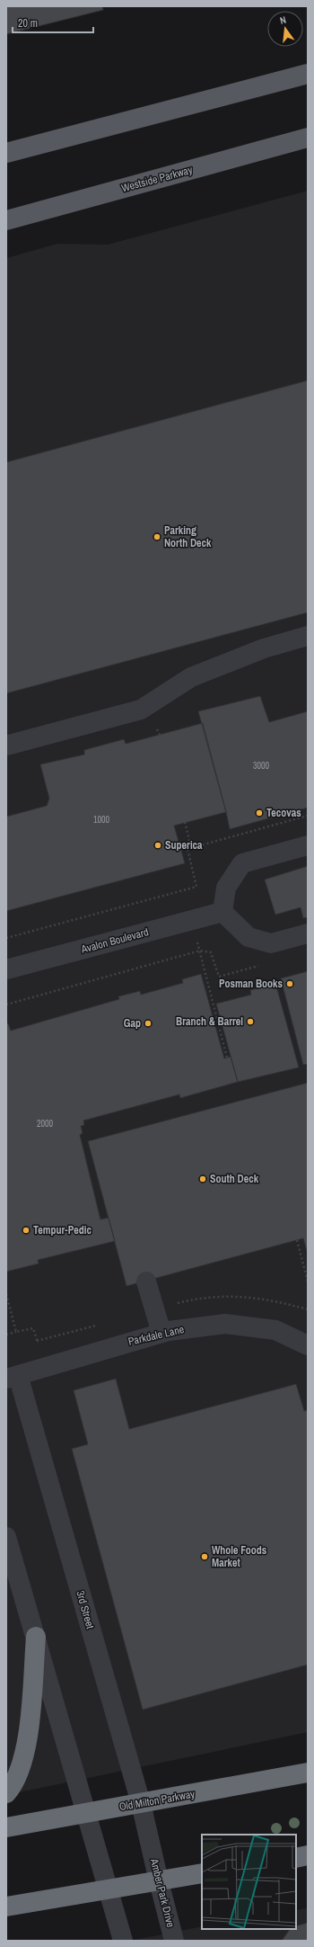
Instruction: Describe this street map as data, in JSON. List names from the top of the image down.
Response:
{
  "streets": {
    "highway": ["Old Milton Parkway"],
    "main road": ["Westside Parkway"],
    "street": [
      "Avalon Boulevard",
      "Parkdale Lane",
      "3rd Street",
      "Amber Park Drive"
    ]
  },
  "crossings": [
    ["Parkdale Lane", "3rd Street"],
    ["3rd Street", "Old Milton Parkway"],
    ["3rd Street", "Amber Park Drive"]
  ],
  "places": [
    "Parking North Deck",
    "Tecovas",
    "Superica",
    "Posman Books",
    "Branch & Barrel",
    "Gap",
    "South Deck",
    "Tempur-Pedic",
    "Whole Foods Market"
  ],
  "house_numbers": ["3000", "1000", "2000"],
  "scale_bar": "20 m",
  "north": "top"
}
